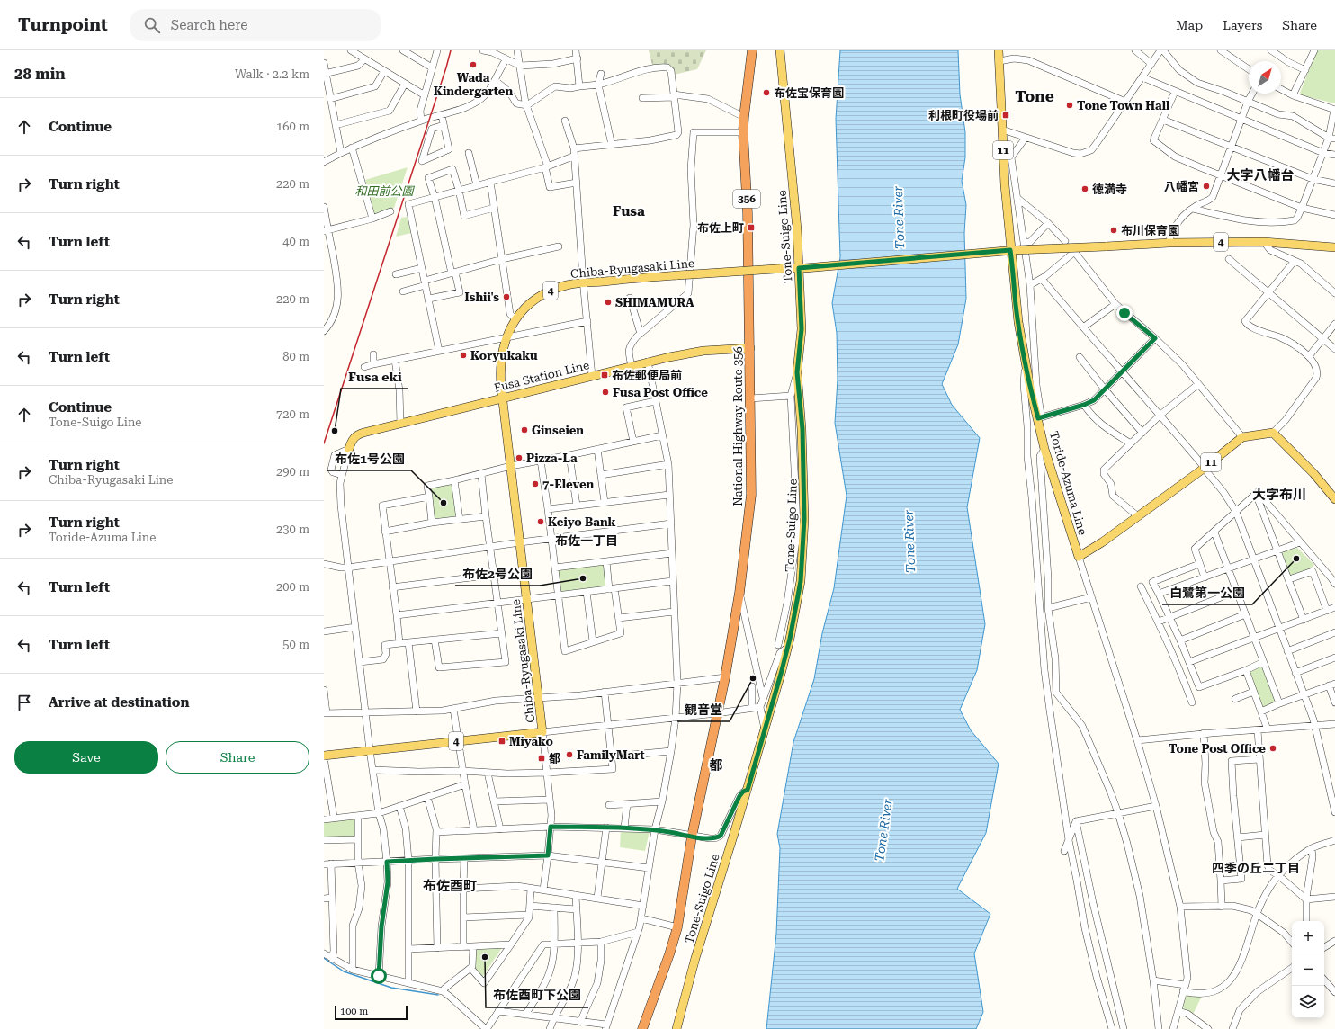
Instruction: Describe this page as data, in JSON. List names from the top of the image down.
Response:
{
  "streets": {
    "highway": ["356", "National Highway Route 356"],
    "main road": [
      "11",
      "Tone-Suigo Line",
      "4",
      "Chiba-Ryugasaki Line",
      "Fusa Station Line",
      "Toride-Azuma Line"
    ]
  },
  "crossings": [
    ["Tone-Suigo Line", "Chiba-Ryugasaki Line"],
    ["Chiba-Ryugasaki Line", "Fusa Station Line"],
    ["Chiba-Ryugasaki Line", "Toride-Azuma Line"],
    ["Fusa Station Line", "National Highway Route 356"]
  ],
  "districts": [
    "Tone",
    "大字八幡台",
    "Fusa",
    "大字布川",
    "布佐一丁目",
    "都",
    "四季の丘二丁目",
    "布佐酉町"
  ],
  "water": ["Tone River"],
  "parks": ["和田前公園"],
  "places": {
    "other": [
      "Wada Kindergarten",
      "布佐宝保育園",
      "Tone Town Hall",
      "八幡宮",
      "徳満寺",
      "布川保育園",
      "Ishii's",
      "SHIMAMURA",
      "Koryukaku",
      "Fusa Post Office",
      "Ginseien",
      "Fusa eki",
      "Pizza-La",
      "7-Eleven",
      "布佐1号公園",
      "Keiyo Bank",
      "白鷺第一公園",
      "布佐2号公園",
      "観音堂",
      "Tone Post Office",
      "FamilyMart",
      "布佐酉町下公園"
    ],
    "transit": [
      "利根町役場前",
      "布佐上町",
      "布佐郵便局前",
      "Miyako",
      "都"
    ]
  },
  "scale_bar": "100 m",
  "north": "top right",
  "page": {
    "header": "Turnpoint",
    "search": "Search here",
    "nav": ["Map", "Layers", "Share"],
    "heading": ["28 min", "Walk · 2.2 km"],
    "list": [
      ["Continue", "160 m"],
      ["Turn right", "220 m"],
      ["Turn left", "40 m"],
      ["Turn right", "220 m"],
      ["Turn left", "80 m"],
      ["Continue", "Tone-Suigo Line", "720 m"],
      ["Turn right", "Chiba-Ryugasaki Line", "290 m"],
      ["Turn right", "Toride-Azuma Line", "230 m"],
      ["Turn left", "200 m"],
      ["Turn left", "50 m"],
      "Arrive at destination"
    ],
    "buttons": ["Save", "Share"],
    "map_buttons": ["+", "−"],
    "scale": "100 m"
  }
}
